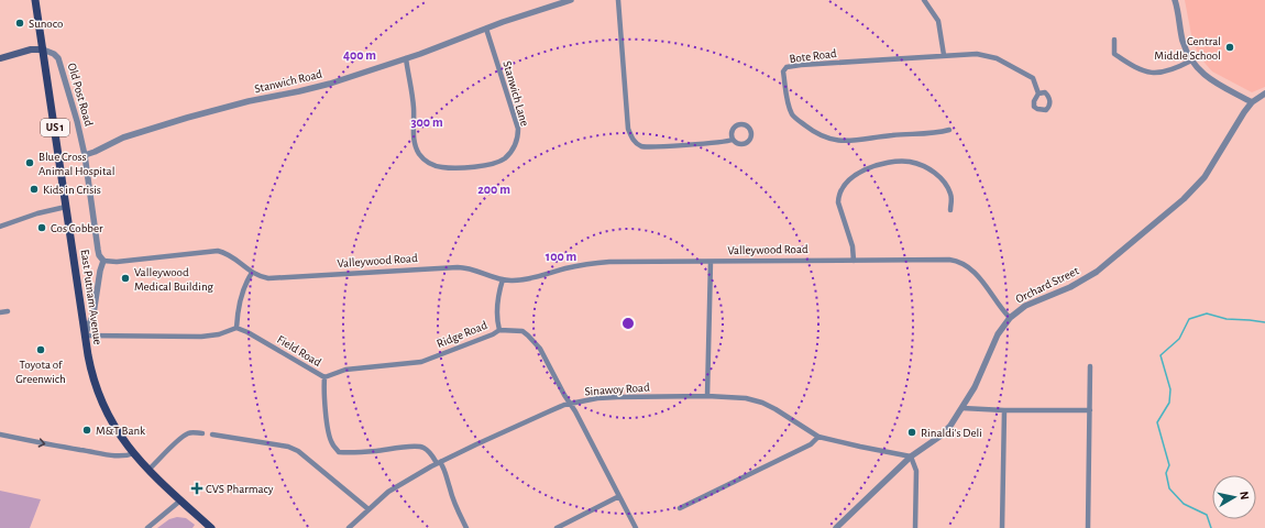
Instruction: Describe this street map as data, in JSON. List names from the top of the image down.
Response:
{
  "streets": {
    "main road": ["US 1", "East Putnam Avenue"],
    "street": [
      "Bote Road",
      "Stanwich Road",
      "Stanwich Lane",
      "Old Post Road",
      "Valleywood Road",
      "Orchard Street",
      "Ridge Road",
      "Field Road",
      "Sinawoy Road"
    ]
  },
  "crossings": [
    ["Stanwich Road", "Stanwich Lane"],
    ["Stanwich Road", "Old Post Road"],
    ["Old Post Road", "Valleywood Road"],
    ["Old Post Road", "East Putnam Avenue"],
    ["Valleywood Road", "Orchard Street"],
    ["Orchard Street", "Sinawoy Road"],
    ["Ridge Road", "Field Road"],
    ["Ridge Road", "Sinawoy Road"],
    ["Field Road", "Sinawoy Road"]
  ],
  "places": {
    "other": [
      "Sunoco",
      "Central Middle School",
      "Blue Cross Animal Hospital",
      "Kids in Crisis",
      "Cos Cobber",
      "Valleywood Medical Building",
      "Toyota of Greenwich",
      "M&T Bank",
      "Rinaldi's Deli"
    ],
    "health": ["CVS Pharmacy"]
  },
  "north": "right",
  "rings": [
    "400 m",
    "300 m",
    "200 m",
    "100 m"
  ]
}
